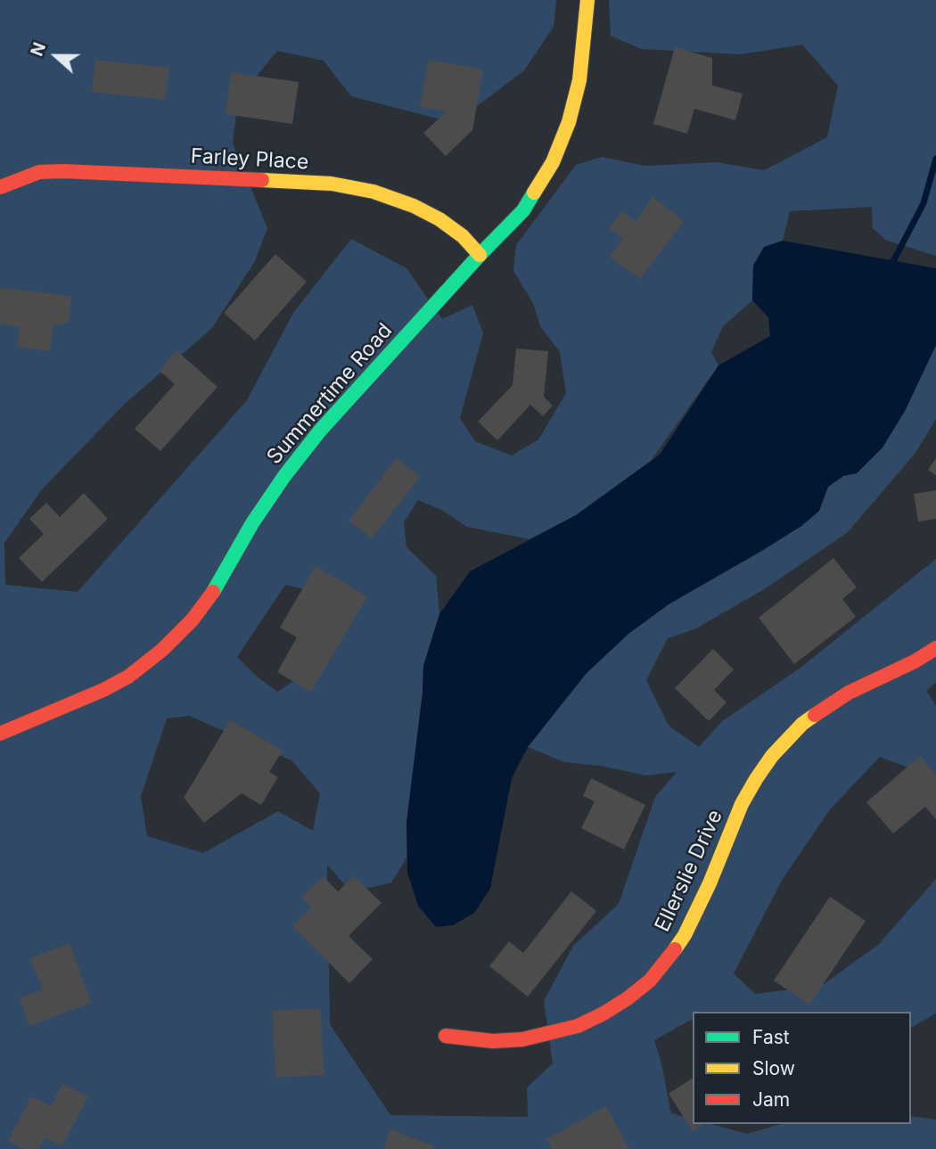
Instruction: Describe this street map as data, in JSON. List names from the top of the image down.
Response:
{
  "streets": {
    "street": ["Farley Place", "Summertime Road", "Ellerslie Drive"]
  },
  "crossings": [
    ["Farley Place", "Summertime Road"]
  ],
  "legend": ["Fast", "Slow", "Jam"],
  "north": "left"
}
